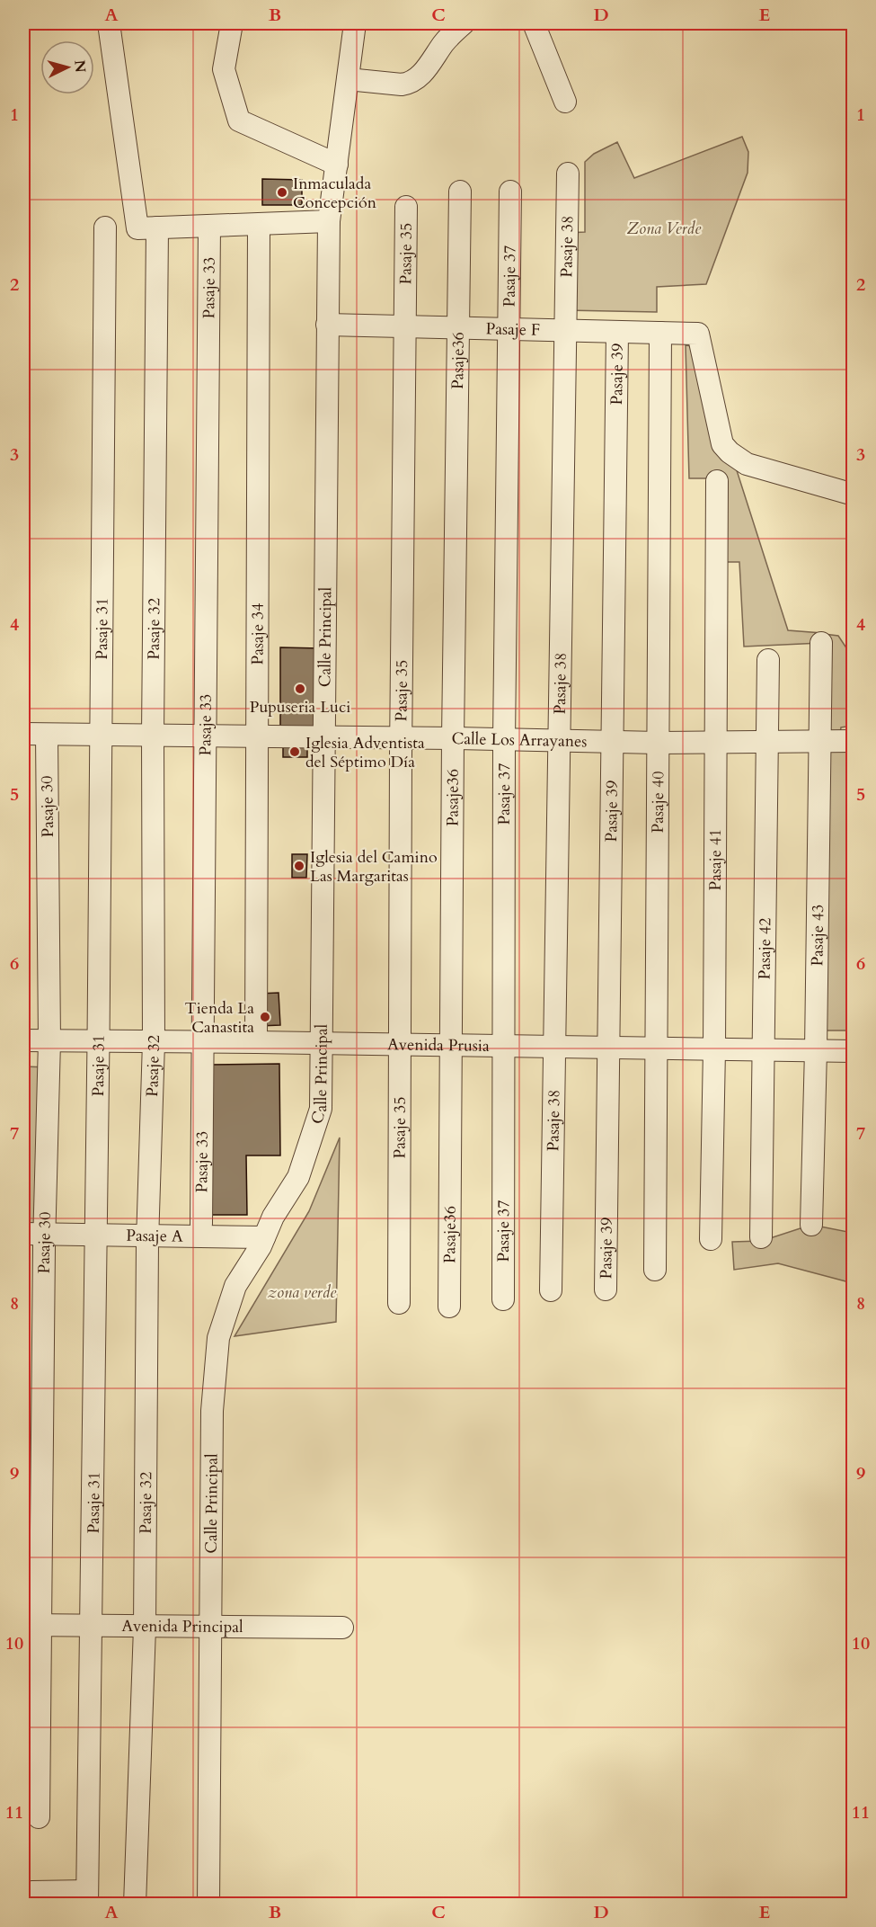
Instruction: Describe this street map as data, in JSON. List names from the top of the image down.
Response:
{
  "streets": {
    "street": [
      "Pasaje 38",
      "Pasaje 35",
      "Pasaje 37",
      "Pasaje 33",
      "Pasaje F",
      "Pasaje36",
      "Pasaje 39",
      "Pasaje 31",
      "Pasaje 32",
      "Pasaje 34",
      "Calle Principal",
      "Calle Los Arrayanes",
      "Pasaje 40",
      "Pasaje 30",
      "Pasaje 41",
      "Pasaje 43",
      "Pasaje 42",
      "Avenida Prusia",
      "Pasaje A",
      "Avenida Principal"
    ]
  },
  "crossings": [
    ["Pasaje 38", "Pasaje F"],
    ["Pasaje 38", "Calle Los Arrayanes"],
    ["Pasaje 38", "Avenida Prusia"],
    ["Pasaje 35", "Pasaje F"],
    ["Pasaje 35", "Calle Los Arrayanes"],
    ["Pasaje 35", "Avenida Prusia"],
    ["Pasaje 37", "Pasaje F"],
    ["Pasaje 37", "Calle Los Arrayanes"],
    ["Pasaje 37", "Avenida Prusia"],
    ["Pasaje 33", "Calle Los Arrayanes"],
    ["Pasaje 33", "Avenida Prusia"],
    ["Pasaje F", "Pasaje36"],
    ["Pasaje F", "Pasaje 39"],
    ["Pasaje F", "Calle Principal"],
    ["Pasaje F", "Pasaje 40"],
    ["Pasaje36", "Calle Los Arrayanes"],
    ["Pasaje36", "Avenida Prusia"],
    ["Pasaje 39", "Calle Los Arrayanes"],
    ["Pasaje 39", "Avenida Prusia"],
    ["Pasaje 31", "Calle Los Arrayanes"],
    ["Pasaje 31", "Avenida Prusia"],
    ["Pasaje 31", "Pasaje A"],
    ["Pasaje 31", "Avenida Principal"],
    ["Pasaje 32", "Calle Los Arrayanes"],
    ["Pasaje 32", "Avenida Prusia"],
    ["Pasaje 32", "Pasaje A"],
    ["Pasaje 32", "Avenida Principal"],
    ["Pasaje 34", "Calle Los Arrayanes"],
    ["Pasaje 34", "Avenida Prusia"],
    ["Calle Principal", "Calle Los Arrayanes"],
    ["Calle Principal", "Avenida Prusia"],
    ["Calle Principal", "Pasaje A"],
    ["Calle Principal", "Avenida Principal"],
    ["Calle Los Arrayanes", "Pasaje 40"],
    ["Calle Los Arrayanes", "Pasaje 30"],
    ["Calle Los Arrayanes", "Pasaje 41"],
    ["Calle Los Arrayanes", "Pasaje 43"],
    ["Calle Los Arrayanes", "Pasaje 42"],
    ["Pasaje 40", "Avenida Prusia"],
    ["Pasaje 30", "Avenida Prusia"],
    ["Pasaje 30", "Pasaje A"],
    ["Pasaje 30", "Avenida Principal"],
    ["Pasaje 41", "Avenida Prusia"],
    ["Pasaje 43", "Avenida Prusia"],
    ["Pasaje 42", "Avenida Prusia"]
  ],
  "parks": ["Zona Verde", "zona verde"],
  "places": [
    "Inmaculada Concepción",
    "Pupuseria Luci",
    "Iglesia Adventista del Séptimo Día",
    "Iglesia del Camino Las Margaritas",
    "Tienda La Canastita"
  ],
  "north": "right",
  "grid": {
    "columns": [
      "A",
      "B",
      "C",
      "D",
      "E"
    ],
    "rows": [
      "1",
      "2",
      "3",
      "4",
      "5",
      "6",
      "7",
      "8",
      "9",
      "10",
      "11"
    ]
  }
}
